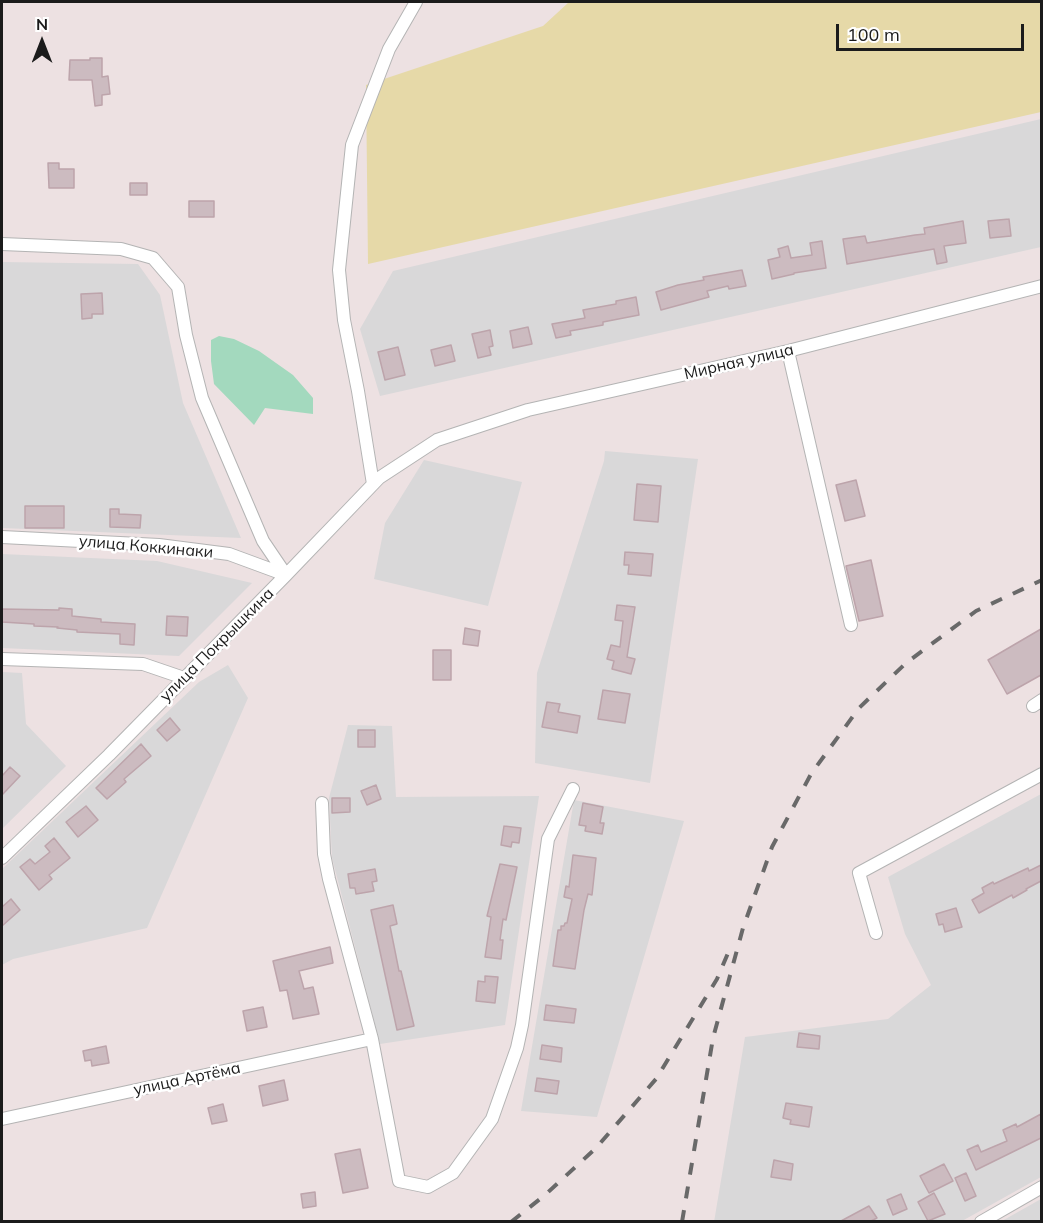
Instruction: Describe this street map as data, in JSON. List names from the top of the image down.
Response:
{
  "streets": {
    "street": [
      "Мирная улица",
      "улица Коккинаки",
      "улица Покрышкина",
      "улица Артёма"
    ]
  },
  "crossings": [
    ["Мирная улица", "улица Покрышкина"],
    ["улица Коккинаки", "улица Покрышкина"]
  ],
  "scale_bar": "100 m",
  "north": "top"
}
